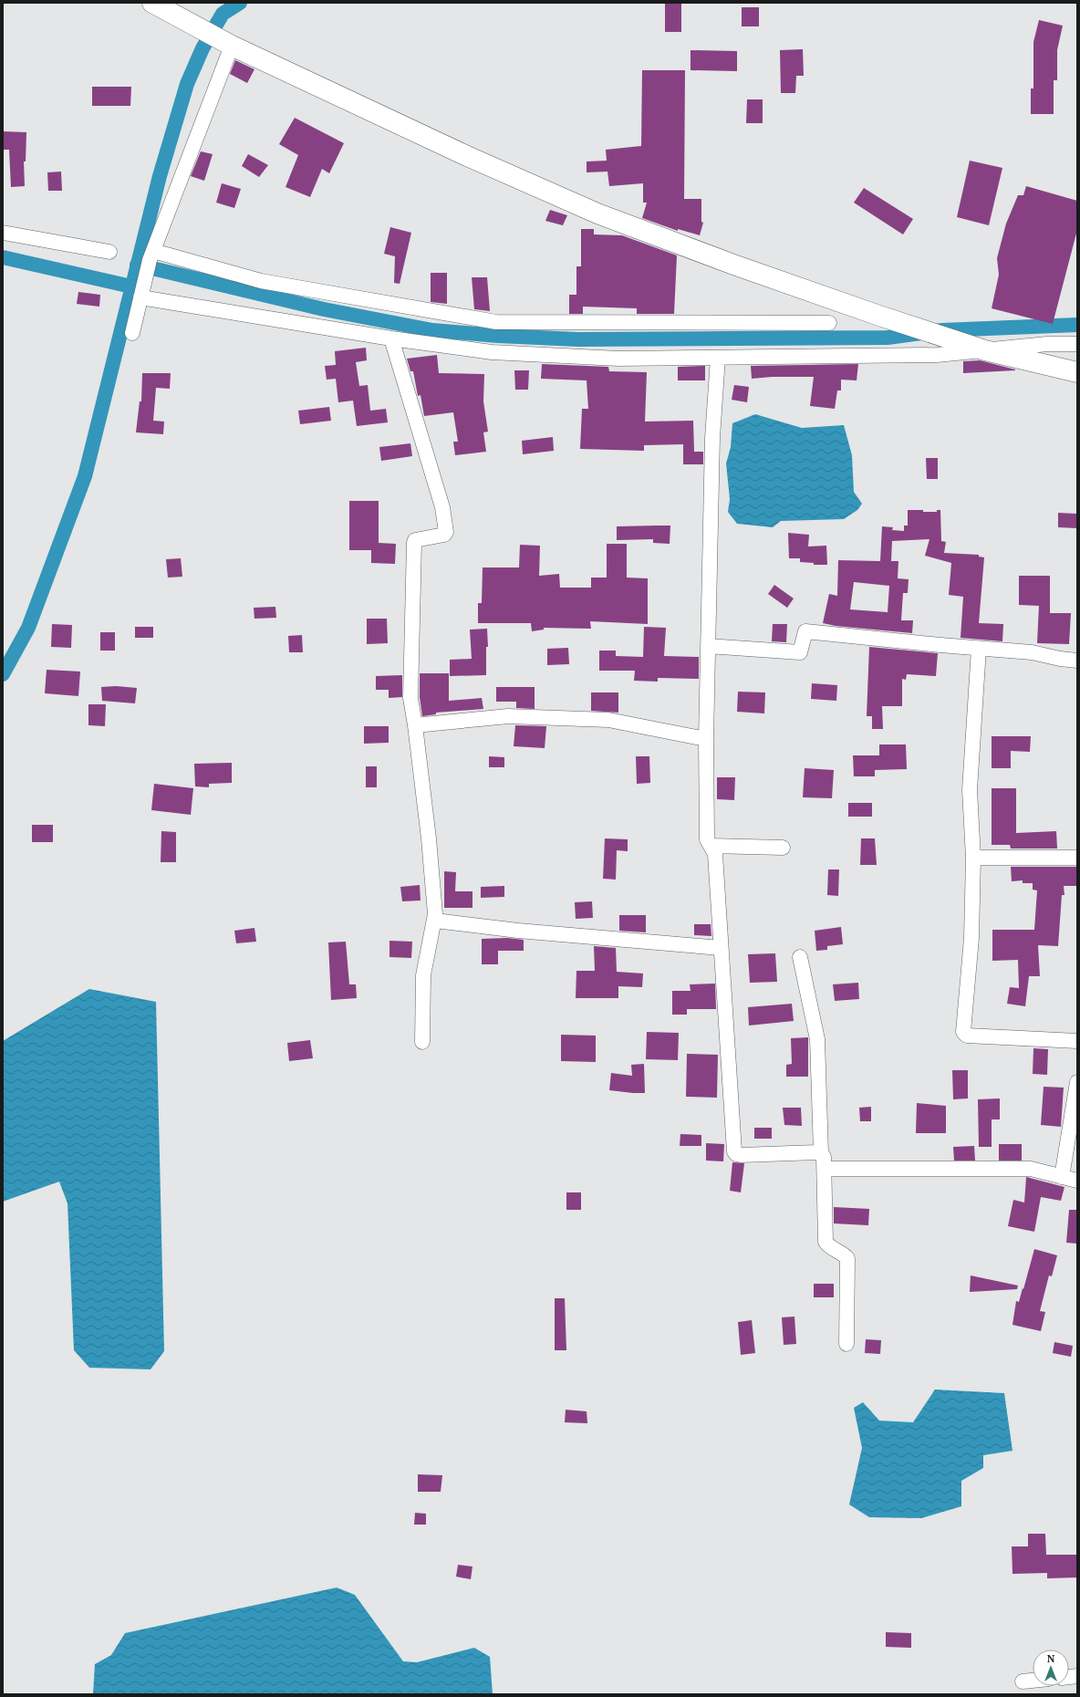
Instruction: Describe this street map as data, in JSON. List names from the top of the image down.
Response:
{
  "north": "top"
}
